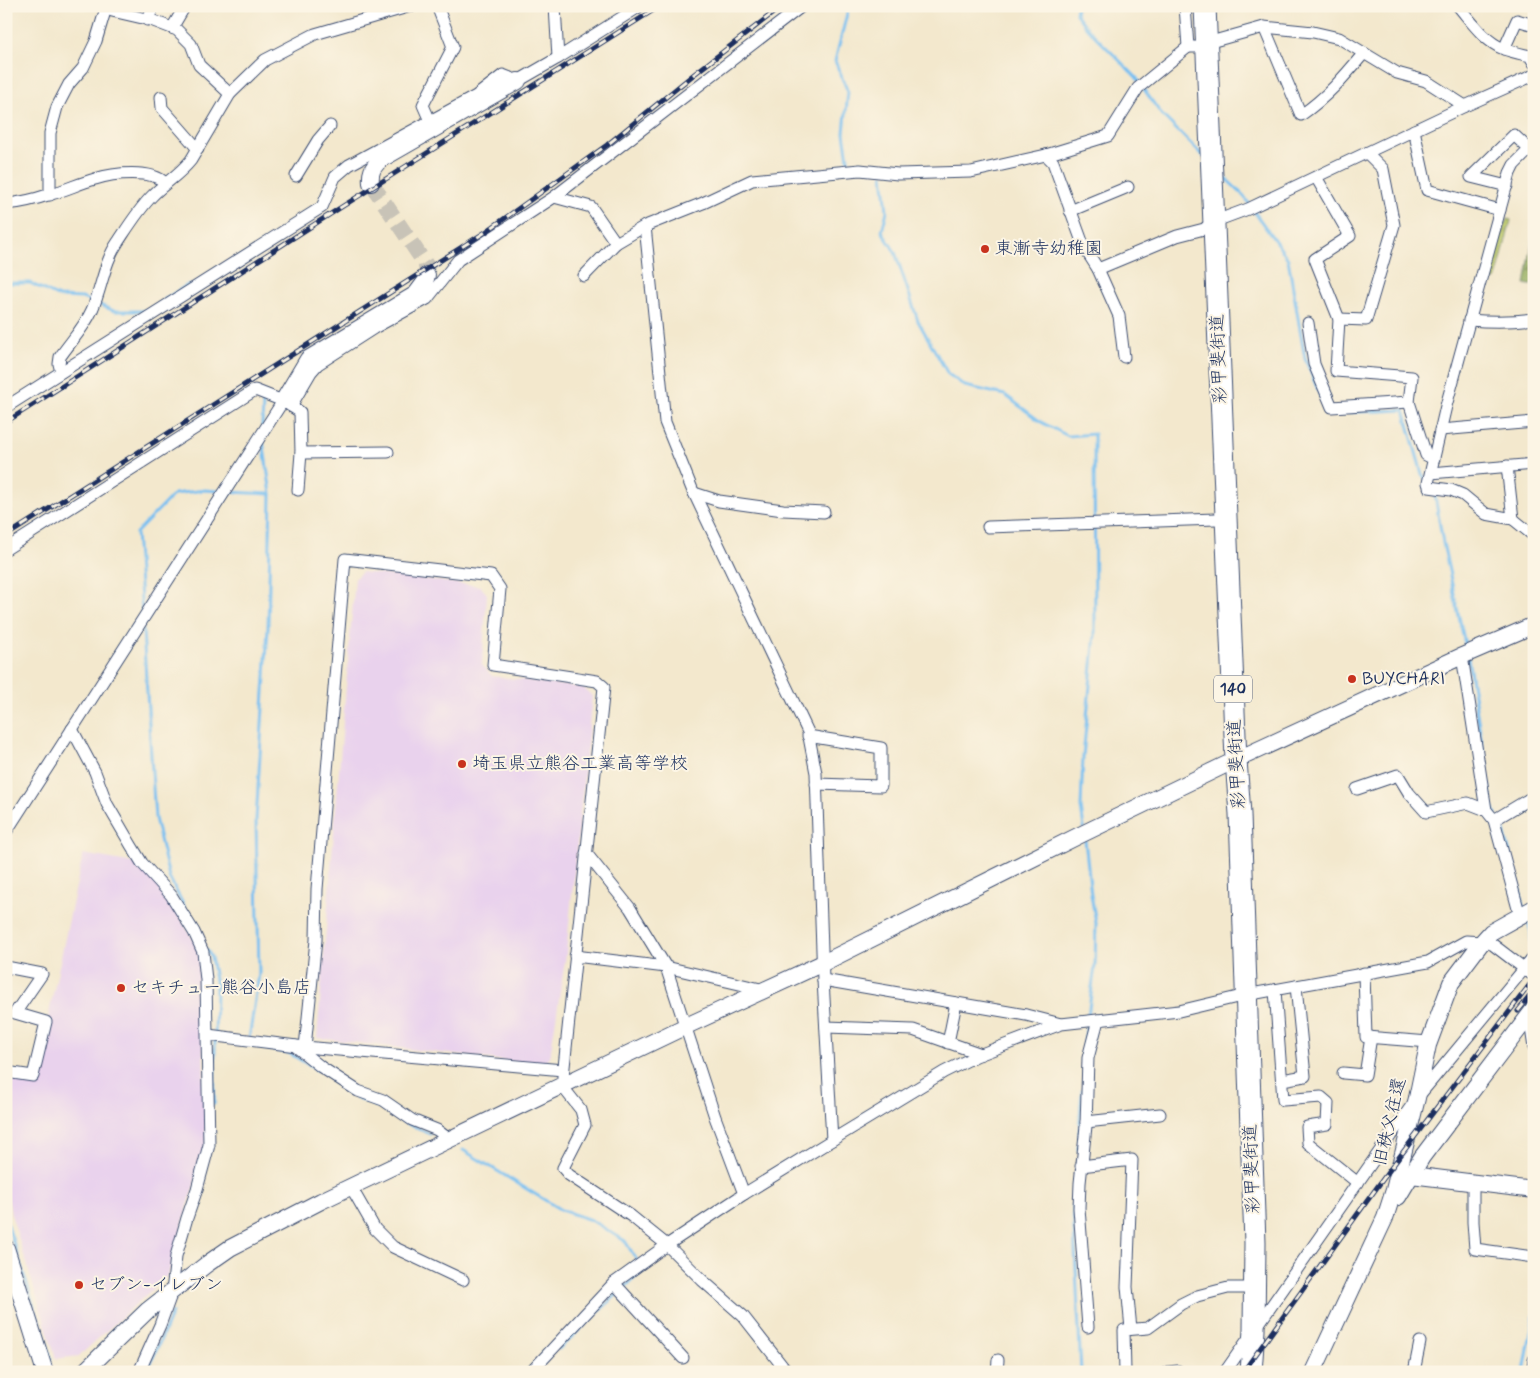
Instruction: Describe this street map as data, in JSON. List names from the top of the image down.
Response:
{
  "streets": {
    "highway": ["彩甲斐街道", "140"],
    "street": ["旧秩父往還"]
  },
  "places": [
    "東漸寺幼稚園",
    "BUYCHARI",
    "埼玉県立熊谷工業高等学校",
    "セキチュー熊谷小島店",
    "セブン-イレブン"
  ]
}
